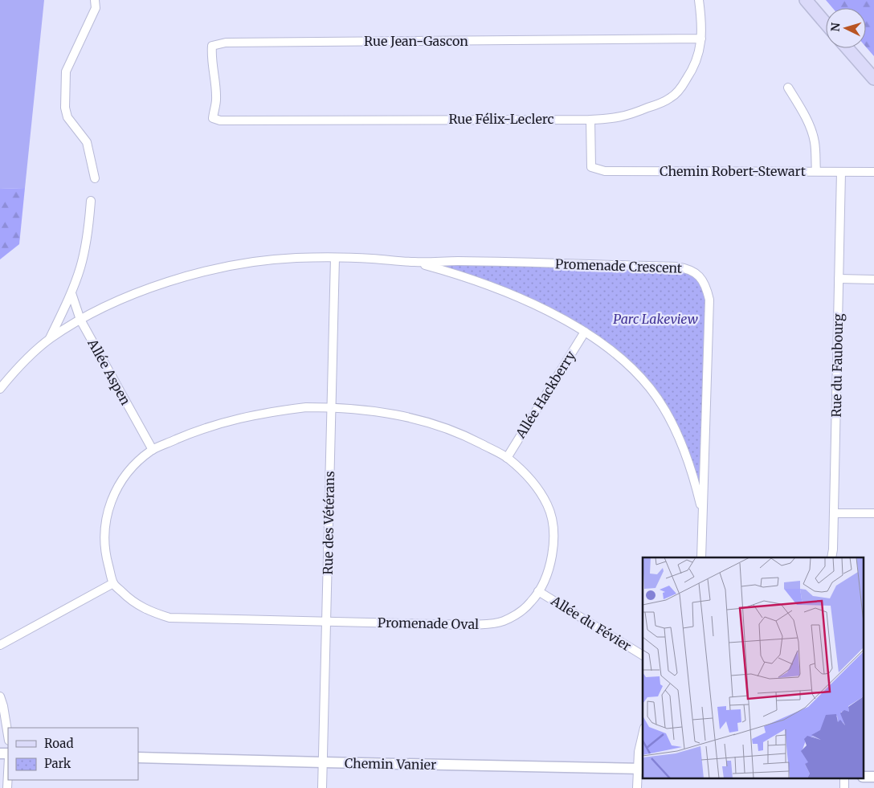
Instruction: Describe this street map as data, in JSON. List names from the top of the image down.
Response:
{
  "streets": {
    "street": [
      "Rue Jean-Gascon",
      "Rue Félix-Leclerc",
      "Chemin Robert-Stewart",
      "Promenade Crescent",
      "Rue du Faubourg",
      "Allée Aspen",
      "Allée Hackberry",
      "Rue des Vétérans",
      "Promenade Oval",
      "Allée du Févier",
      "Chemin Vanier"
    ]
  },
  "crossings": [
    ["Rue Jean-Gascon", "Rue Félix-Leclerc"],
    ["Rue Félix-Leclerc", "Chemin Robert-Stewart"],
    ["Chemin Robert-Stewart", "Rue du Faubourg"],
    ["Promenade Crescent", "Allée Aspen"],
    ["Promenade Crescent", "Allée Hackberry"],
    ["Promenade Crescent", "Rue des Vétérans"],
    ["Allée Aspen", "Promenade Oval"],
    ["Allée Hackberry", "Promenade Oval"],
    ["Rue des Vétérans", "Promenade Oval"],
    ["Rue des Vétérans", "Chemin Vanier"],
    ["Promenade Oval", "Allée du Févier"]
  ],
  "parks": ["Parc Lakeview"],
  "legend": ["Road", "Park"],
  "north": "left"
}
